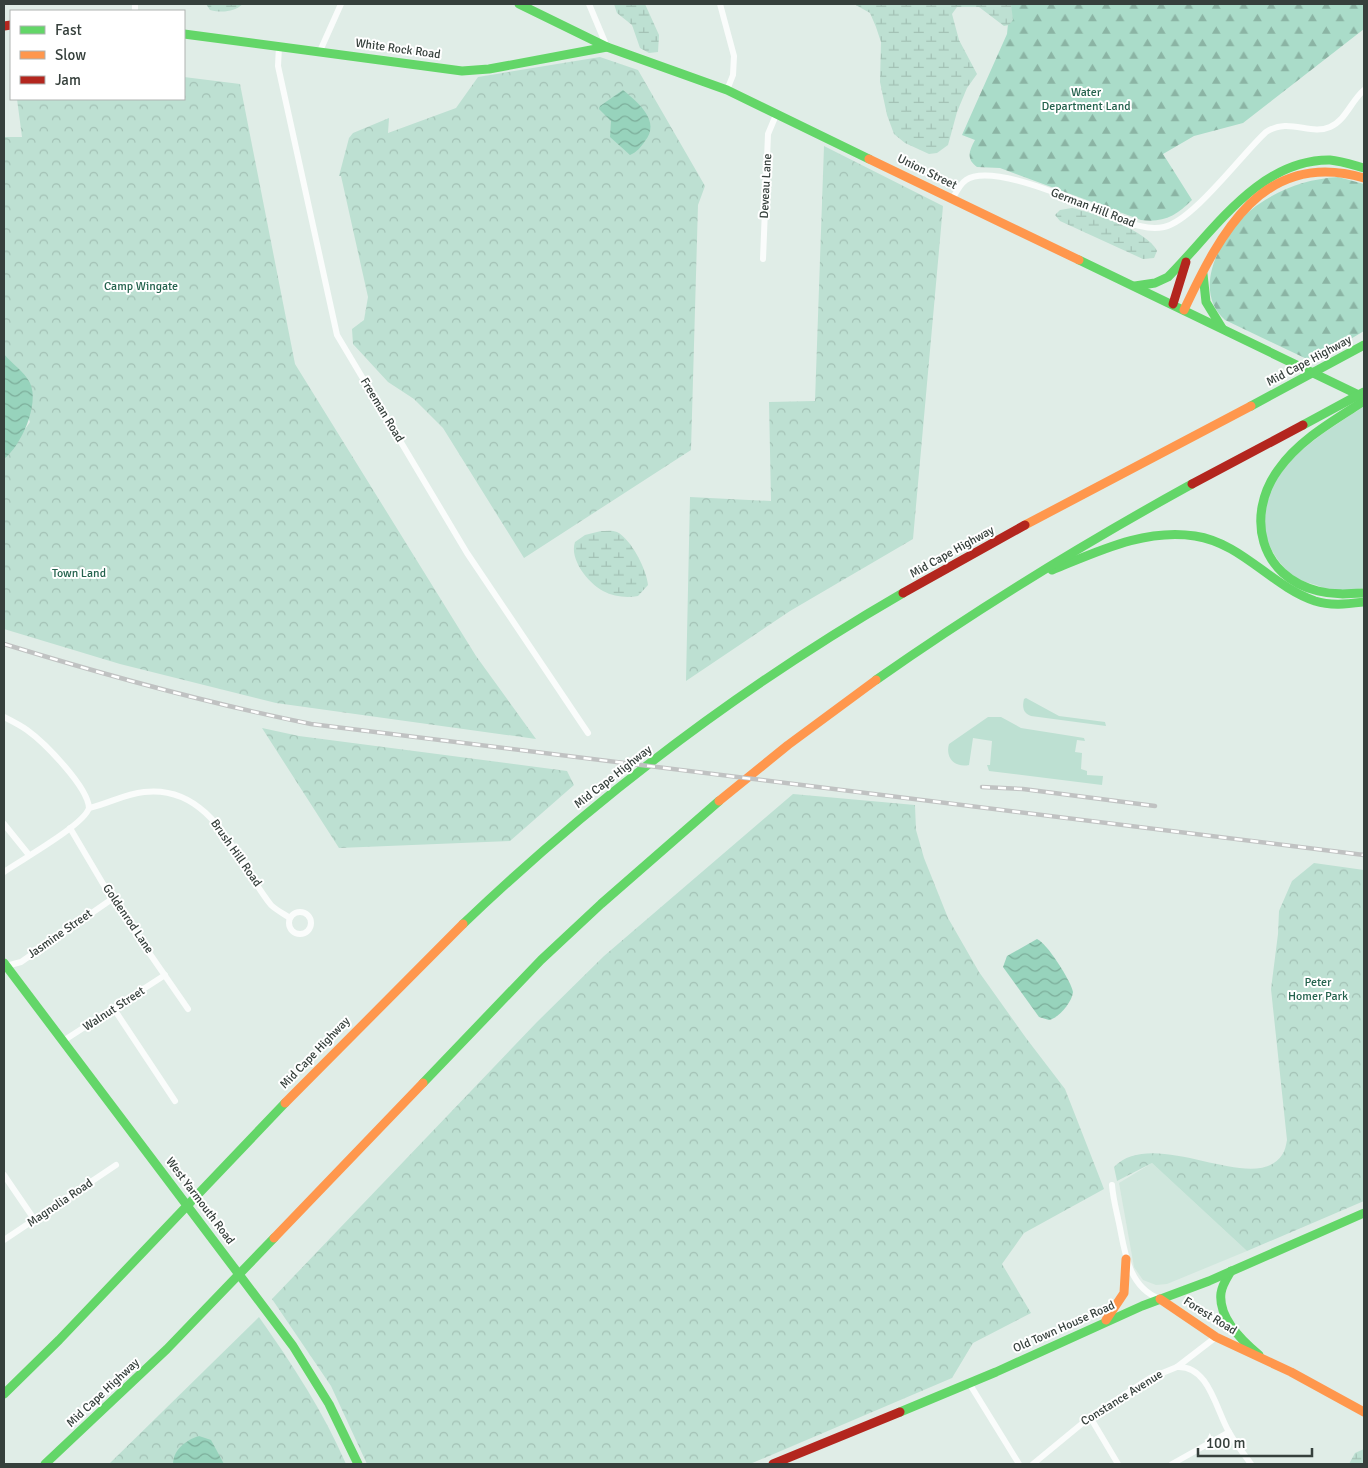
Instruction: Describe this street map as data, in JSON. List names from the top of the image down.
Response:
{
  "streets": {
    "main road": [
      "White Rock Road",
      "Union Street",
      "Mid Cape Highway",
      "West Yarmouth Road",
      "Forest Road",
      "Old Town House Road"
    ],
    "street": [
      "Deveau Lane",
      "German Hill Road",
      "Freeman Road",
      "Brush Hill Road",
      "Goldenrod Lane",
      "Jasmine Street",
      "Walnut Street",
      "Magnolia Road",
      "Constance Avenue"
    ]
  },
  "crossings": [
    ["White Rock Road", "Union Street"],
    ["White Rock Road", "Freeman Road"],
    ["Union Street", "Deveau Lane"],
    ["Union Street", "German Hill Road"],
    ["Goldenrod Lane", "Jasmine Street"],
    ["Goldenrod Lane", "Walnut Street"],
    ["Jasmine Street", "West Yarmouth Road"],
    ["Walnut Street", "West Yarmouth Road"],
    ["Forest Road", "Old Town House Road"],
    ["Forest Road", "Constance Avenue"]
  ],
  "parks": [
    "Water Department Land",
    "Camp Wingate",
    "Town Land",
    "Peter Homer Park"
  ],
  "legend": ["Fast", "Slow", "Jam"],
  "scale_bar": "100 m"
}
